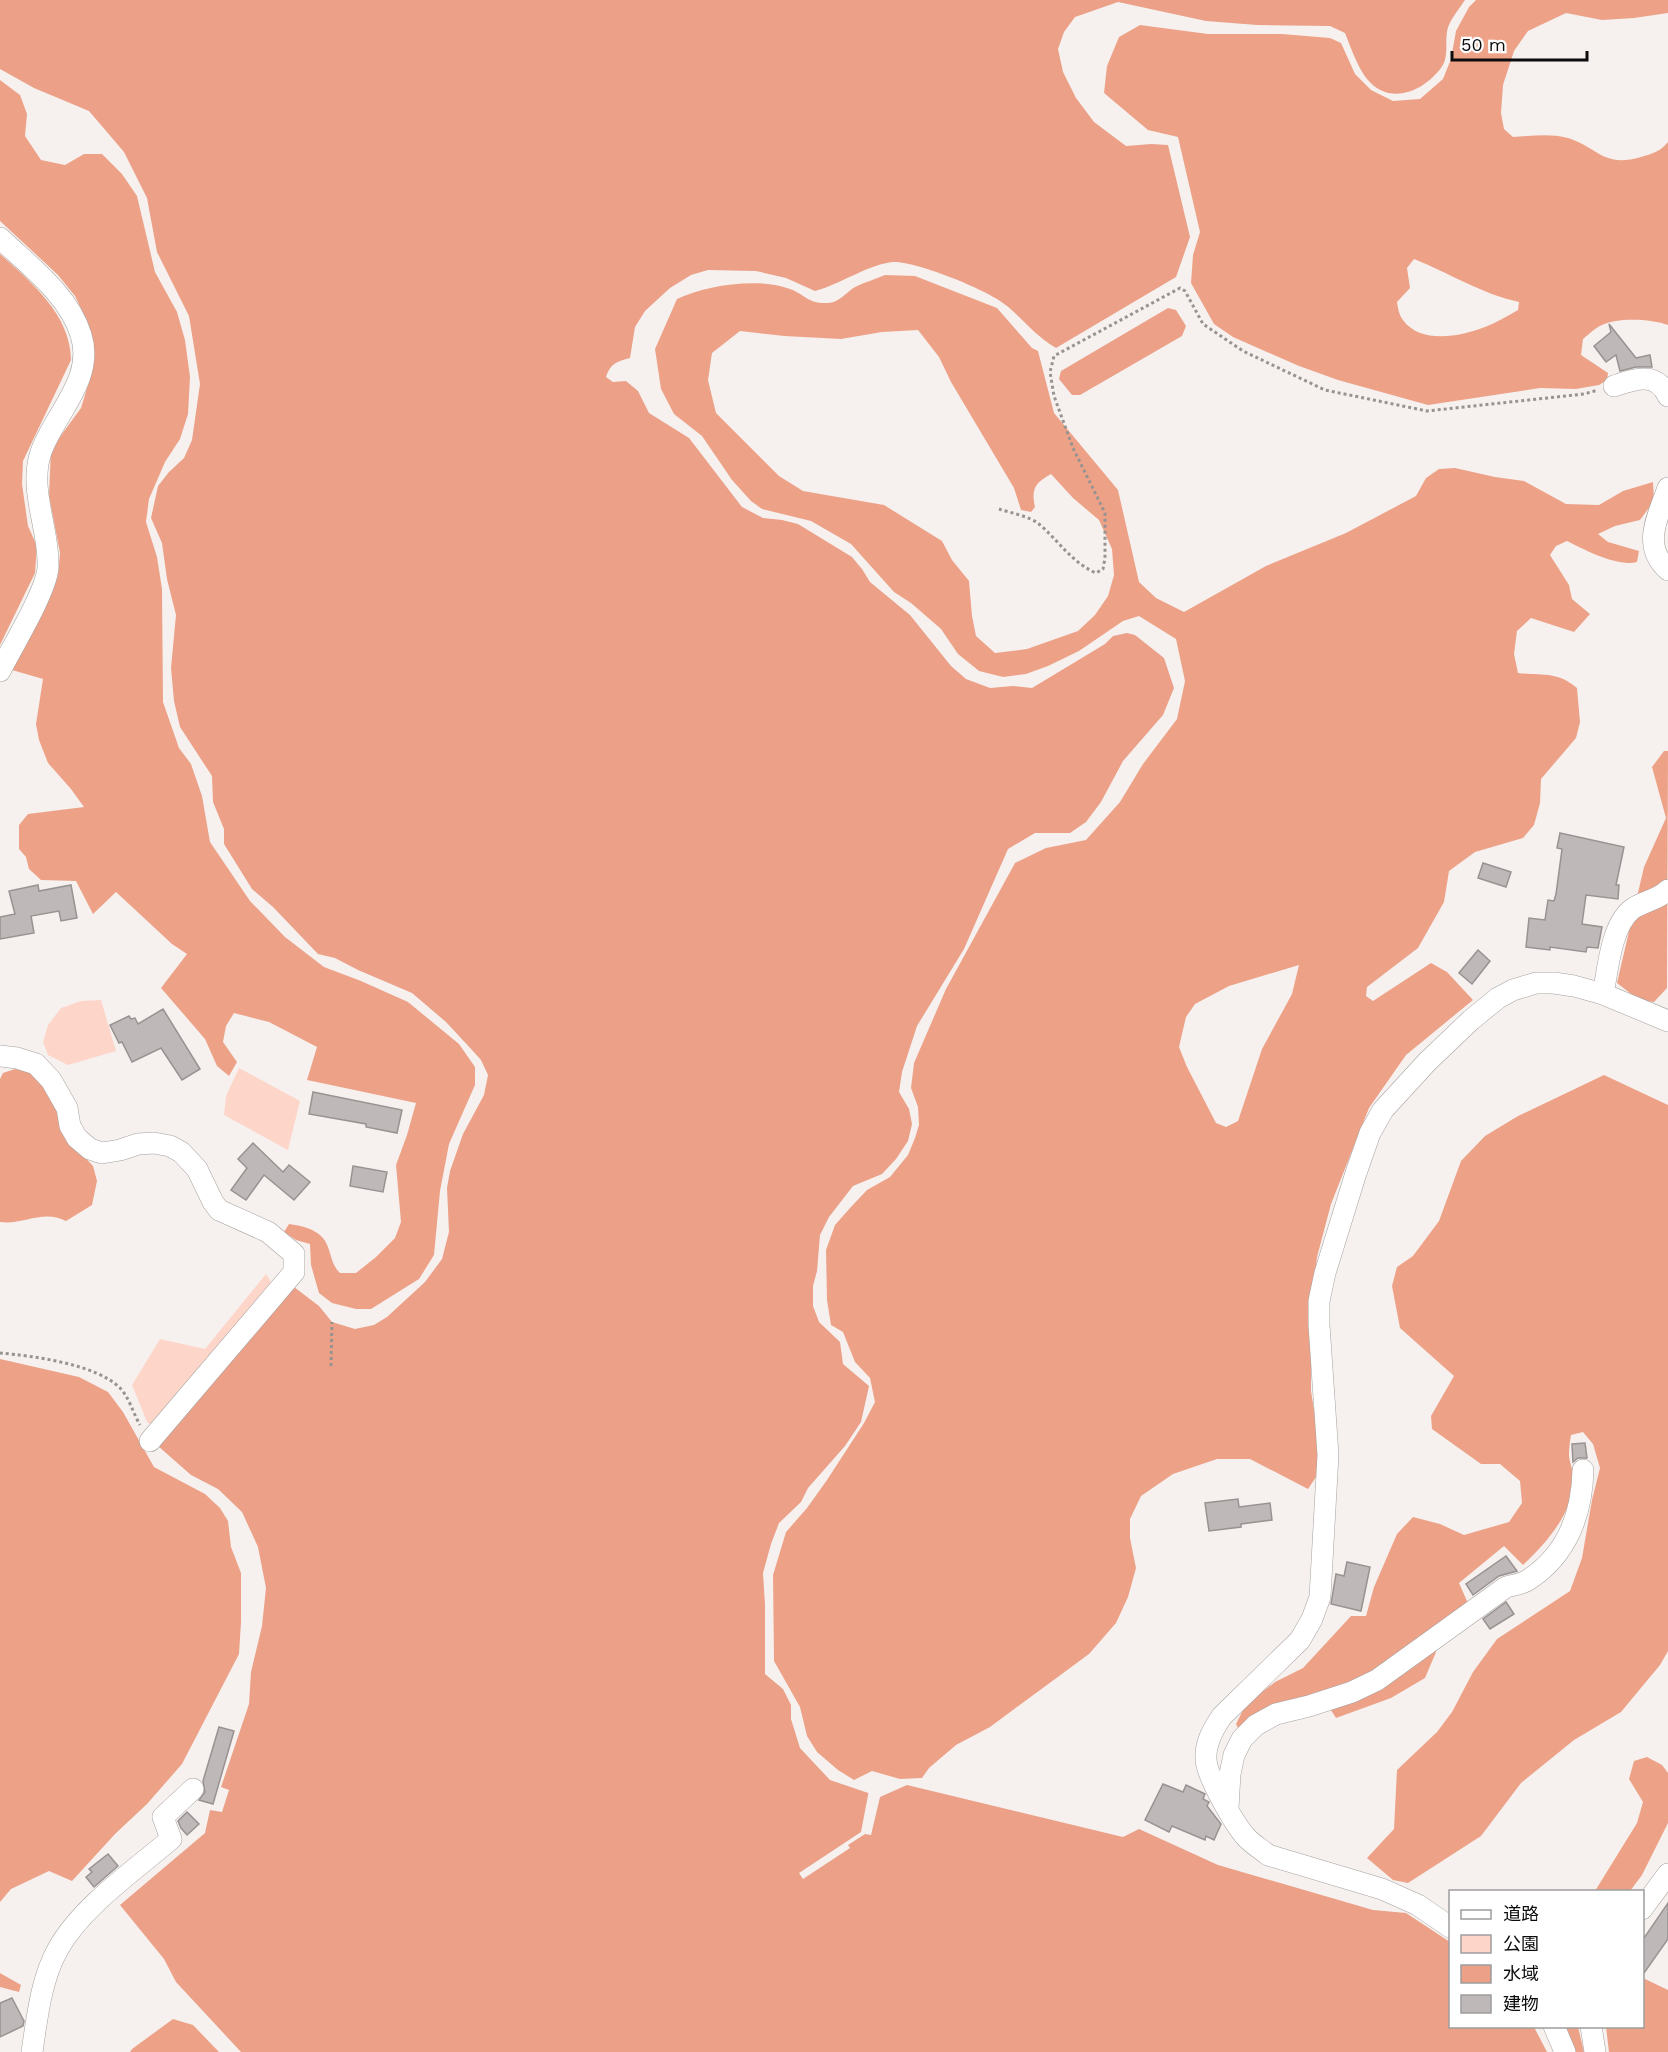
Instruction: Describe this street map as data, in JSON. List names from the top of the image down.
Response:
{
  "legend": [
    "道路",
    "公園",
    "水域",
    "建物"
  ],
  "scale_bar": "50 m"
}
